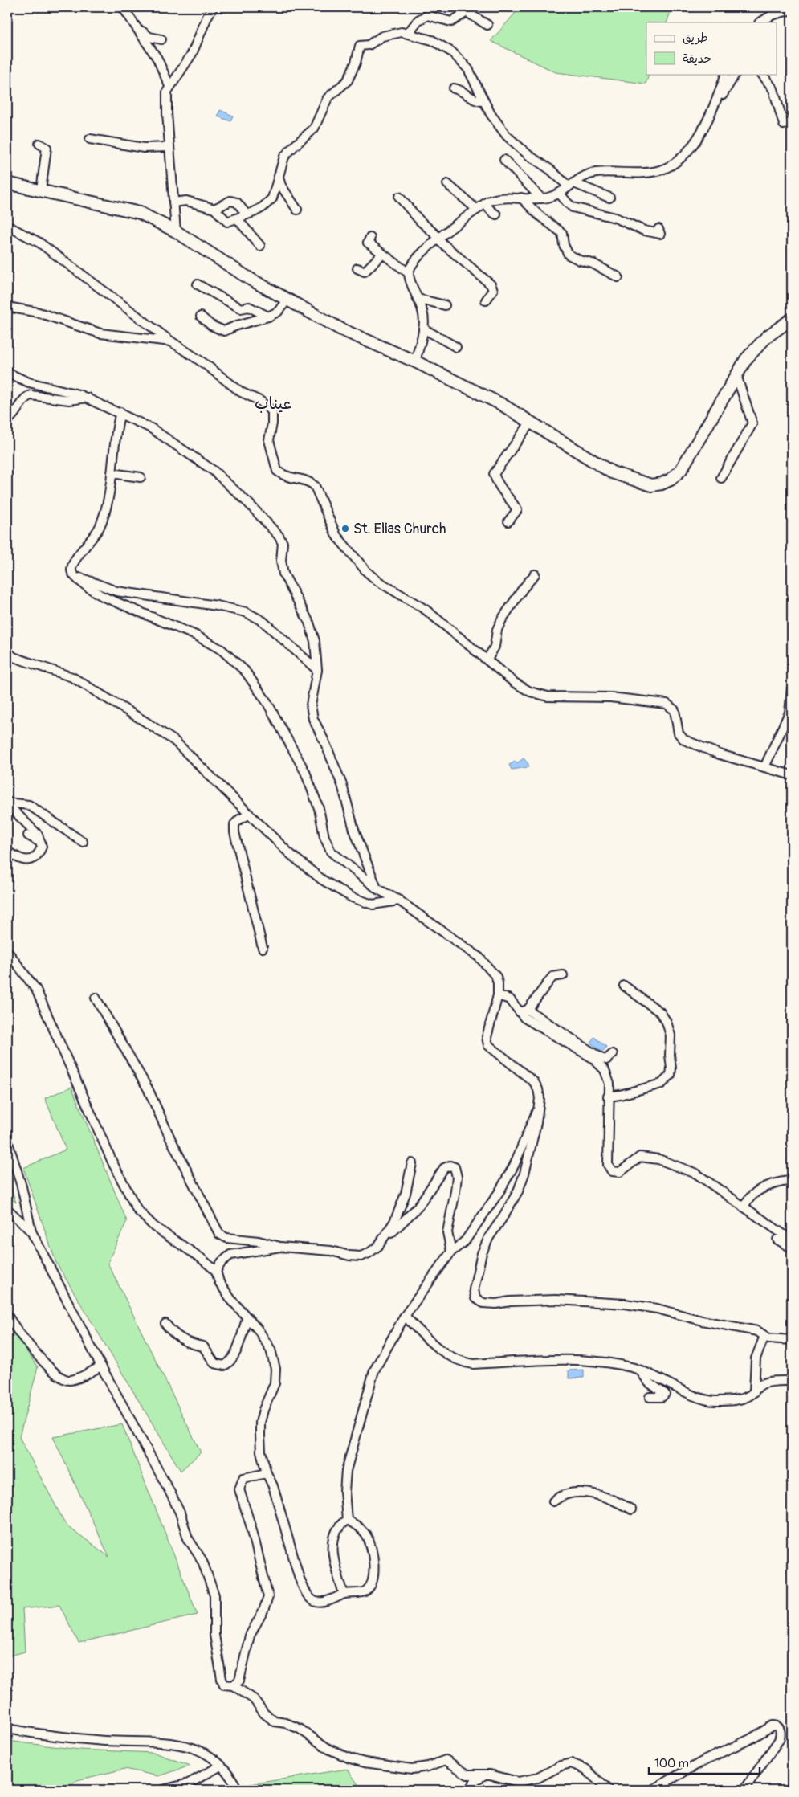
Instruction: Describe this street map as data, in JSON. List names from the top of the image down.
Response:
{
  "districts": ["عيناب"],
  "places": ["St. Elias Church"],
  "legend": ["طريق", "حديقة"],
  "scale_bar": "100 m"
}
